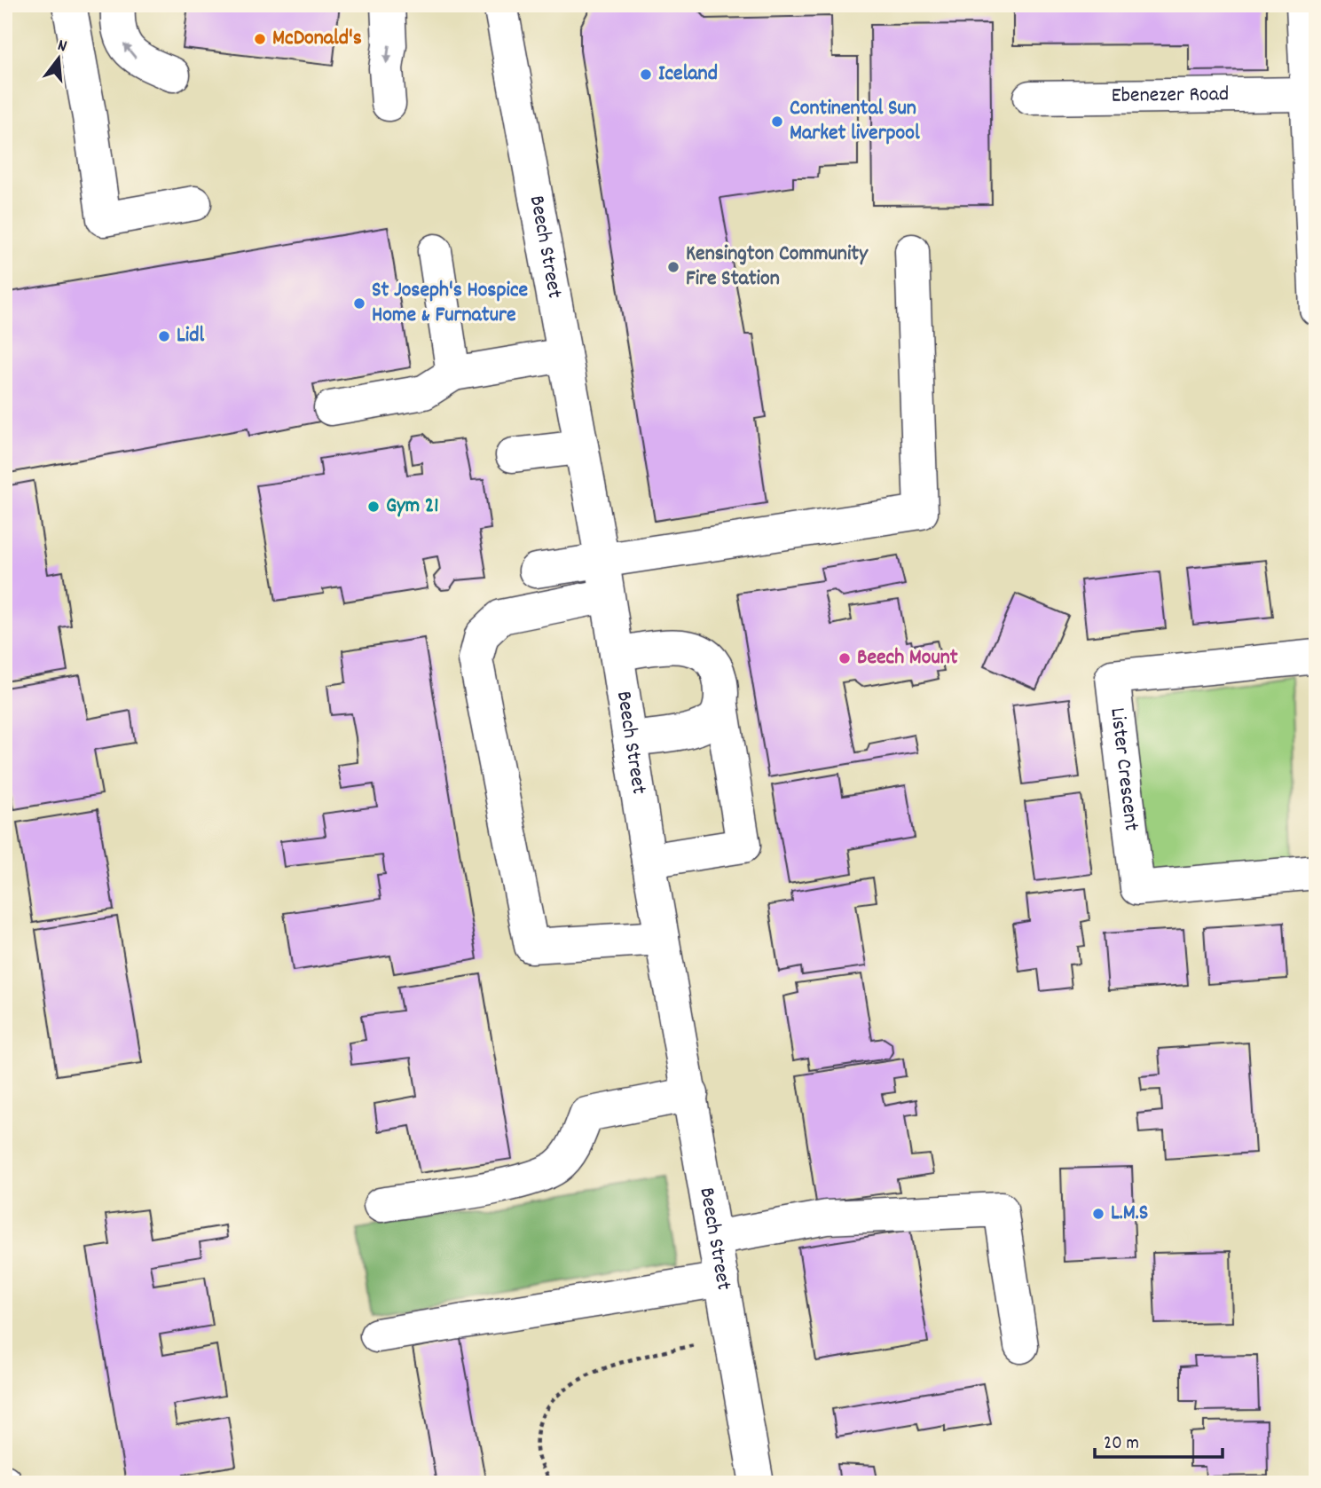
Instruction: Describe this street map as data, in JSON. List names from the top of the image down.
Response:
{
  "streets": {
    "street": ["Ebenezer Road", "Beech Street", "Lister Crescent"]
  },
  "places": [
    "McDonald's",
    "Iceland",
    "Continental Sun Market liverpool",
    "Kensington Community Fire Station",
    "St Joseph's Hospice Home & Furnature",
    "Lidl",
    "Gym 21",
    "Beech Mount",
    "L.M.S"
  ],
  "scale_bar": "20 m",
  "north": "top"
}
